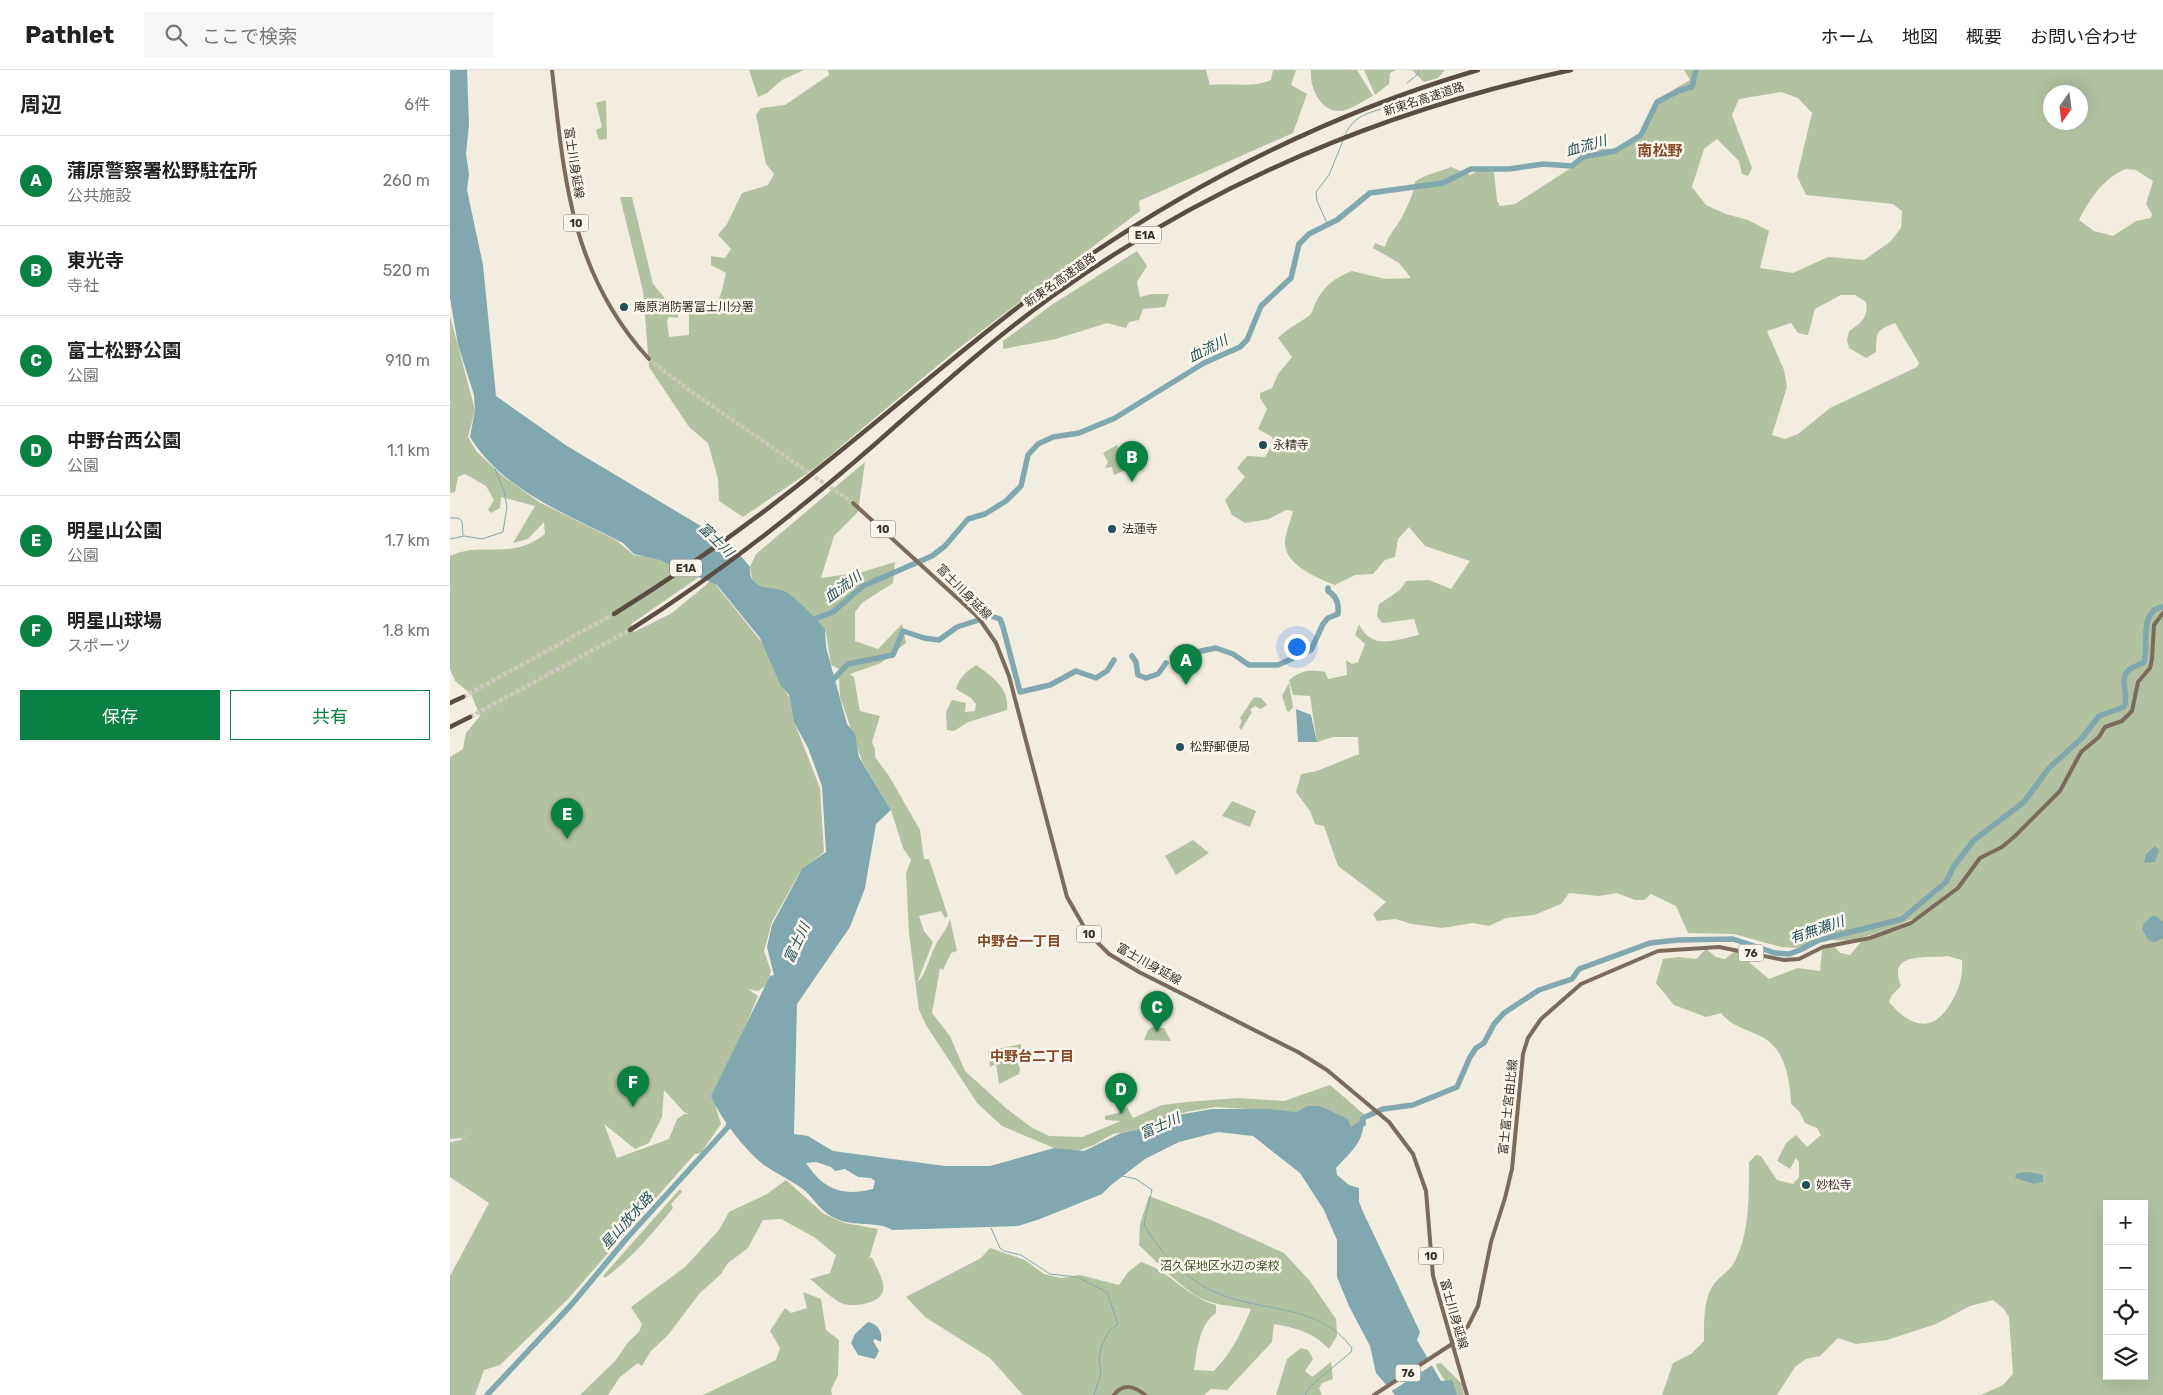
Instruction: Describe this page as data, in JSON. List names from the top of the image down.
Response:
{
  "streets": {
    "highway": ["新東名高速道路", "E1A"],
    "main road": [
      "富士川身延線",
      "10",
      "76",
      "富士富士宮由比線"
    ]
  },
  "crossings": [
    ["富士川身延線", "富士富士宮由比線"]
  ],
  "districts": ["南松野", "中野台一丁目", "中野台二丁目"],
  "water": [
    "血流川",
    "富士川",
    "有無瀬川",
    "星山放水路"
  ],
  "parks": ["沼久保地区水辺の楽校"],
  "places": [
    "庵原消防署富士川分署",
    "永精寺",
    "法蓮寺",
    "松野郵便局",
    "妙松寺"
  ],
  "north": "bottom",
  "page": {
    "header": "Pathlet",
    "search": "ここで検索",
    "nav": [
      "ホーム",
      "地図",
      "概要",
      "お問い合わせ"
    ],
    "heading": ["周辺", "6件"],
    "list": [
      {
        "mark": "A",
        "name": "蒲原警察署松野駐在所",
        "note": "公共施設",
        "value": "260 m"
      },
      {
        "mark": "B",
        "name": "東光寺",
        "note": "寺社",
        "value": "520 m"
      },
      {
        "mark": "C",
        "name": "富士松野公園",
        "note": "公園",
        "value": "910 m"
      },
      {
        "mark": "D",
        "name": "中野台西公園",
        "note": "公園",
        "value": "1.1 km"
      },
      {
        "mark": "E",
        "name": "明星山公園",
        "note": "公園",
        "value": "1.7 km"
      },
      {
        "mark": "F",
        "name": "明星山球場",
        "note": "スポーツ",
        "value": "1.8 km"
      }
    ],
    "pins": [
      "B",
      "A",
      "E",
      "C",
      "F",
      "D"
    ],
    "buttons": ["保存", "共有"],
    "map_buttons": ["+", "−"]
  }
}
